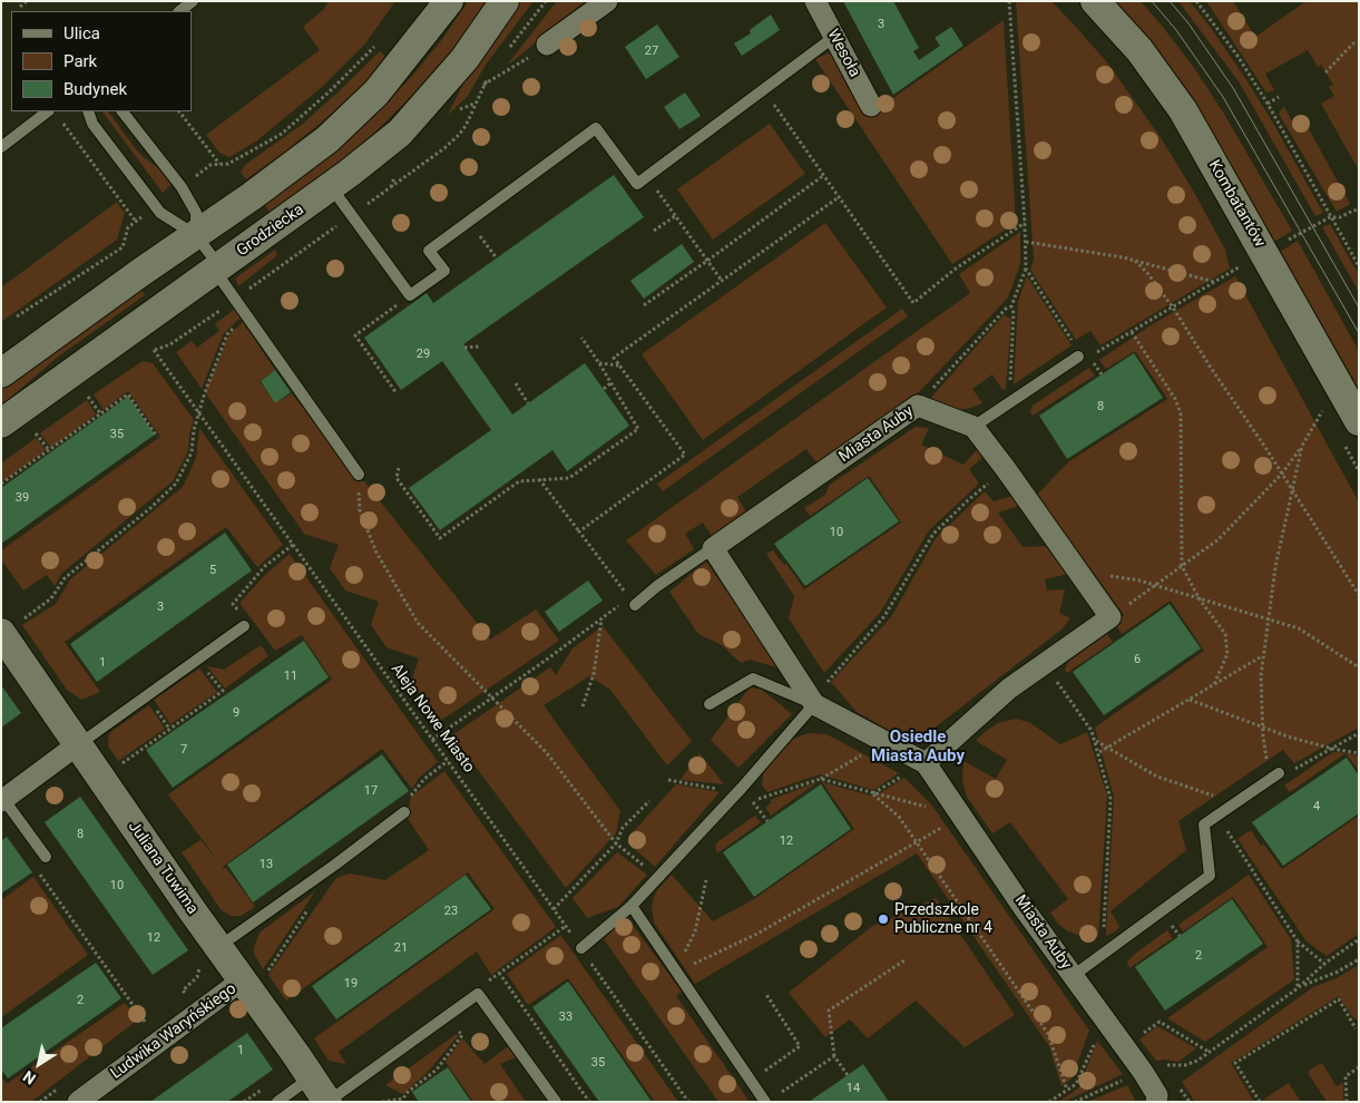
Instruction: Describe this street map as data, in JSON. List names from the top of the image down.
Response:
{
  "streets": {
    "street": [
      "Wesoła",
      "Kombatantów",
      "Grodziecka",
      "Miasta Auby",
      "Juliana Tuwima",
      "Ludwika Waryńskiego"
    ],
    "path": ["Aleja Nowe Miasto"]
  },
  "crossings": [
    ["Juliana Tuwima", "Ludwika Waryńskiego"]
  ],
  "districts": ["Osiedle Miasta Auby"],
  "places": ["Przedszkole Publiczne nr 4"],
  "house_numbers": [
    "3",
    "27",
    "29",
    "8",
    "35",
    "39",
    "10",
    "5",
    "3",
    "6",
    "1",
    "11",
    "9",
    "7",
    "17",
    "4",
    "8",
    "12",
    "13",
    "10",
    "23",
    "12",
    "21",
    "2",
    "19",
    "2",
    "33",
    "1",
    "35",
    "14"
  ],
  "legend": ["Ulica", "Park", "Budynek"],
  "north": "bottom left"
}
